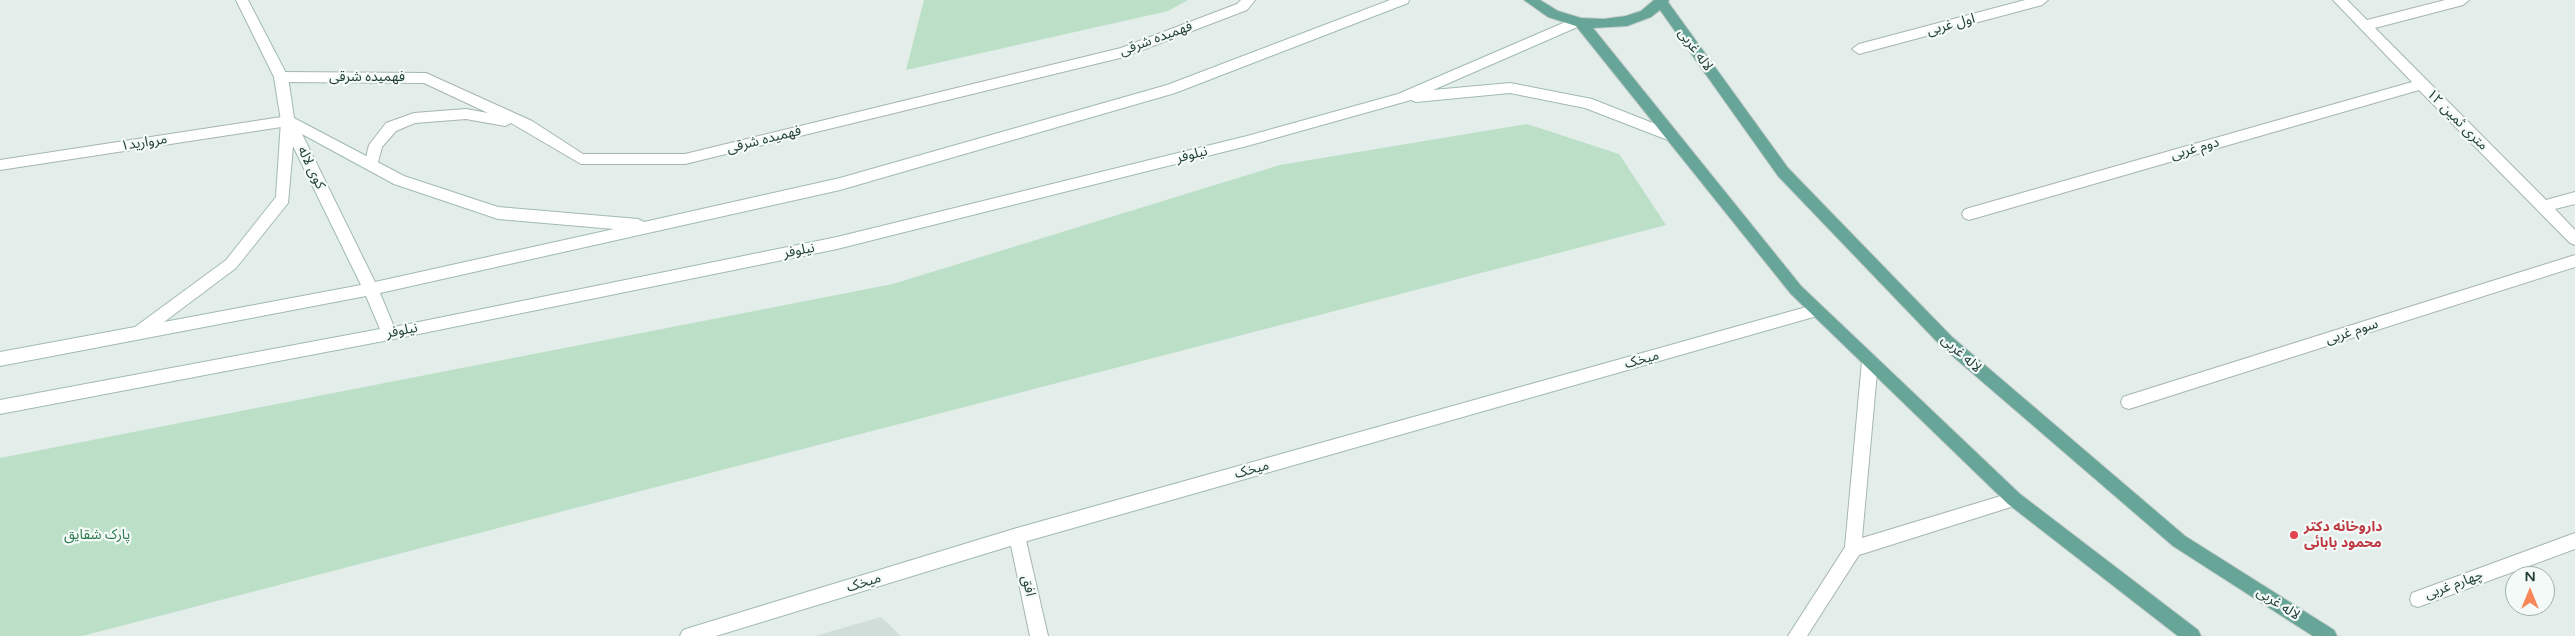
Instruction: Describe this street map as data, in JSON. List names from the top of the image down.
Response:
{
  "streets": {
    "main road": ["لاله غربی"],
    "street": [
      "اول غربی",
      "فهمیده شرقی",
      "۱۲ متری ثمین",
      "مروارید۱",
      "دوم غربی",
      "نیلوفر",
      "کوی لاله",
      "سوم غربی",
      "میخک",
      "چهارم غربی",
      "افق"
    ]
  },
  "crossings": [
    ["فهمیده شرقی", "کوی لاله"],
    ["۱۲ متری ثمین", "دوم غربی"],
    ["مروارید۱", "کوی لاله"],
    ["نیلوفر", "کوی لاله"],
    ["میخک", "افق"]
  ],
  "parks": ["پارک شقایق"],
  "places": ["داروخانه دکتر محمود بابائی"],
  "north": "top"
}
